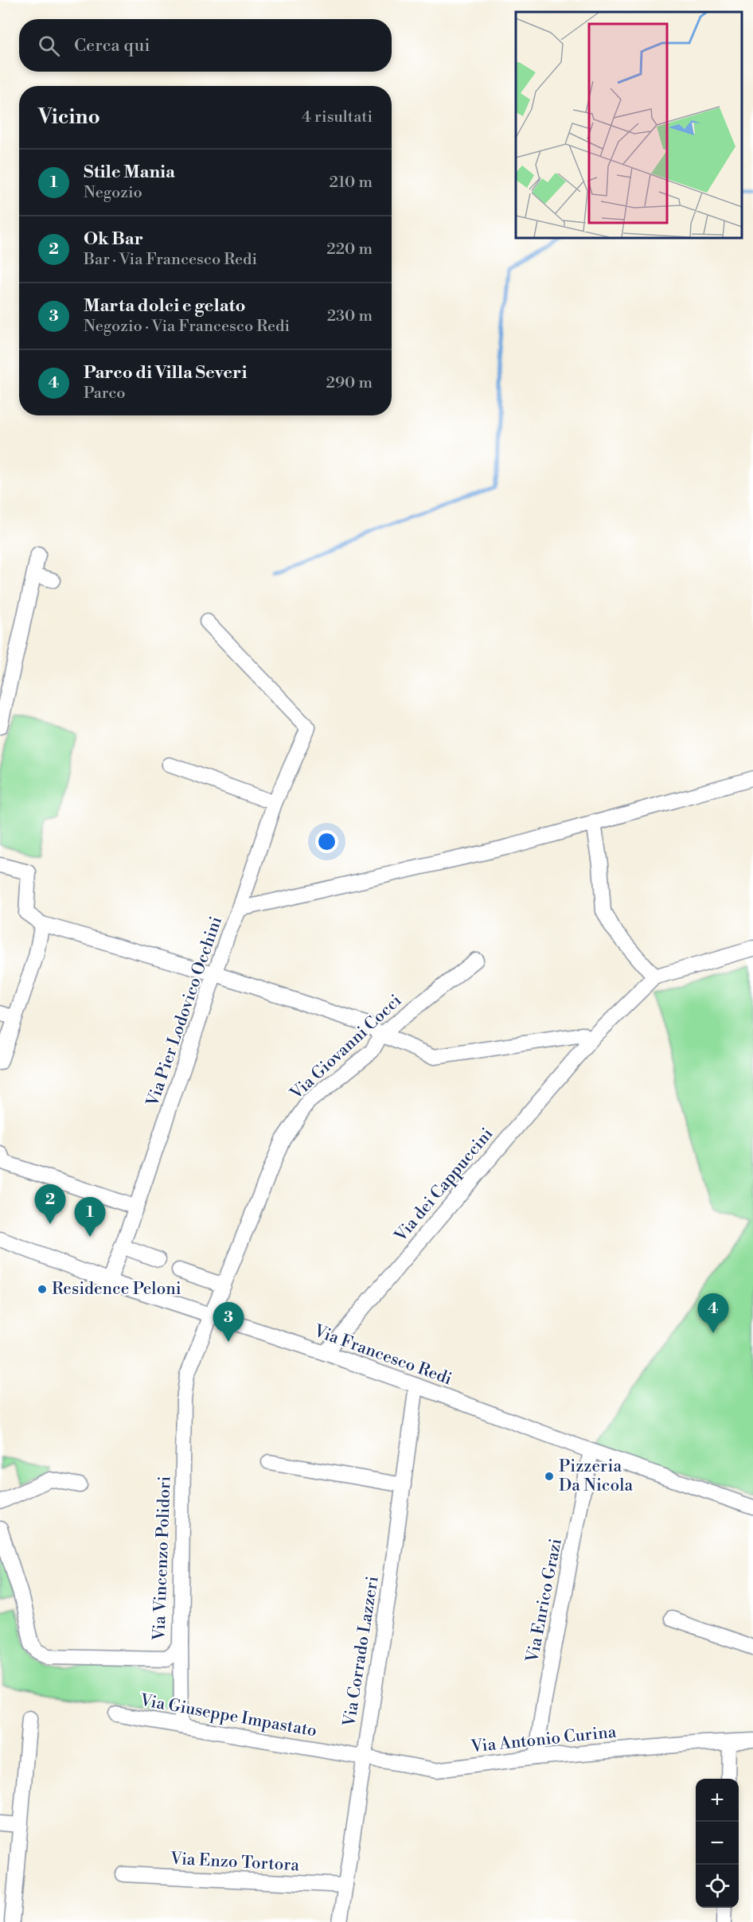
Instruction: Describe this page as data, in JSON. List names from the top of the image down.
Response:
{
  "streets": {
    "street": [
      "Via Pier Lodovico Occhini",
      "Via Giovanni Cocci",
      "Via dei Cappuccini",
      "Via Francesco Redi",
      "Via Vincenzo Polidori",
      "Via Enrico Grazi",
      "Via Corrado Lazzeri",
      "Via Giuseppe Impastato",
      "Via Antonio Curina",
      "Via Enzo Tortora"
    ]
  },
  "crossings": [
    ["Via Pier Lodovico Occhini", "Via Francesco Redi"],
    ["Via Giovanni Cocci", "Via Francesco Redi"],
    ["Via Giovanni Cocci", "Via Vincenzo Polidori"],
    ["Via dei Cappuccini", "Via Francesco Redi"],
    ["Via Francesco Redi", "Via Vincenzo Polidori"],
    ["Via Francesco Redi", "Via Enrico Grazi"],
    ["Via Francesco Redi", "Via Corrado Lazzeri"],
    ["Via Enrico Grazi", "Via Antonio Curina"],
    ["Via Corrado Lazzeri", "Via Giuseppe Impastato"],
    ["Via Corrado Lazzeri", "Via Antonio Curina"],
    ["Via Corrado Lazzeri", "Via Enzo Tortora"],
    ["Via Giuseppe Impastato", "Via Antonio Curina"]
  ],
  "places": ["Residence Peloni", "Pizzeria Da Nicola"],
  "page": {
    "search": "Cerca qui",
    "heading": ["Vicino", "4 risultati"],
    "list": [
      {
        "mark": "1",
        "name": "Stile Mania",
        "note": "Negozio",
        "value": "210 m"
      },
      {
        "mark": "2",
        "name": "Ok Bar",
        "note": "Bar · Via Francesco Redi",
        "value": "220 m"
      },
      {
        "mark": "3",
        "name": "Marta dolci e gelato",
        "note": "Negozio · Via Francesco Redi",
        "value": "230 m"
      },
      {
        "mark": "4",
        "name": "Parco di Villa Severi",
        "note": "Parco",
        "value": "290 m"
      }
    ],
    "pins": [
      "2",
      "1",
      "4",
      "3"
    ],
    "map_buttons": ["+", "−"]
  }
}
